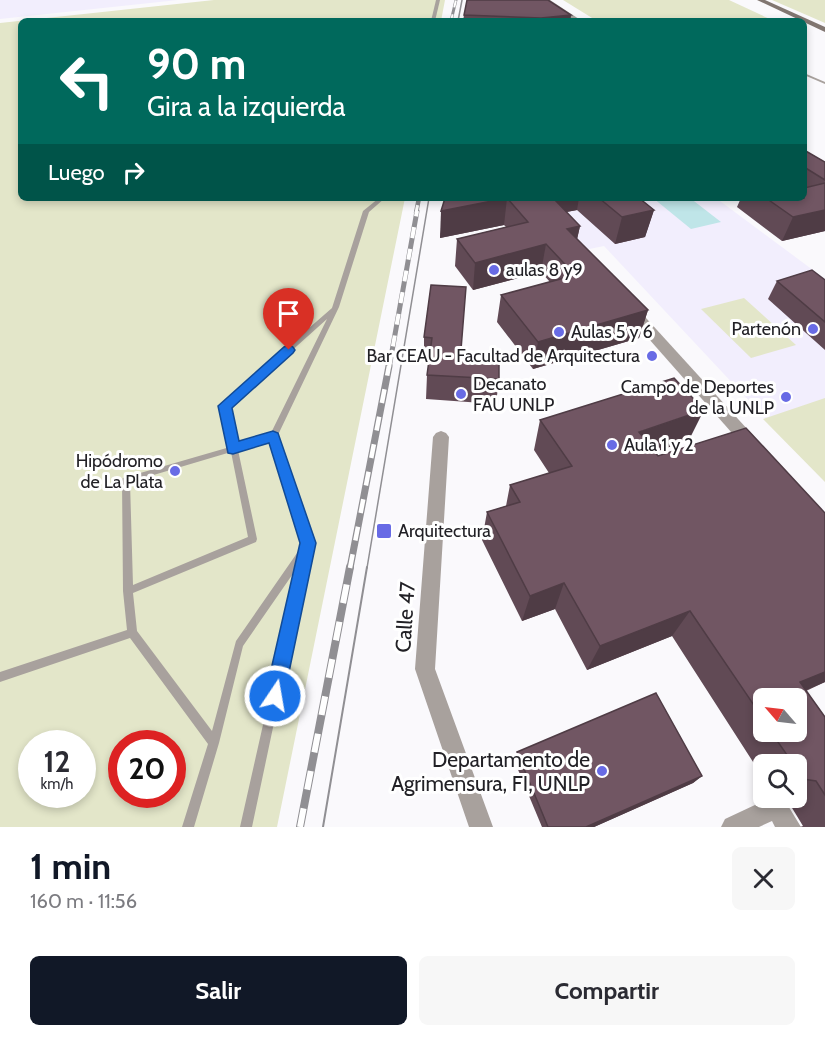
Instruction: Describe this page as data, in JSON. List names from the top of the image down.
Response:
{
  "streets": {
    "street": ["Calle 47"]
  },
  "places": {
    "other": [
      "aulas 8 y9",
      "Partenón",
      "Aulas 5 y 6",
      "Bar CEAU - Facultad de Arquitectura",
      "Decanato FAU UNLP",
      "Campo de Deportes de la UNLP",
      "Aula 1 y 2",
      "Hipódromo de La Plata",
      "Departamento de Agrimensura, FI, UNLP"
    ],
    "transit": ["Arquitectura"]
  },
  "north": "top left",
  "page": {
    "turn": ["90 m", "Gira a la izquierda"],
    "then": "Luego",
    "speed": "12 km/h",
    "limit": "20",
    "heading": ["1 min", "160 m · 11:56"],
    "buttons": ["Salir", "Compartir"]
  }
}
